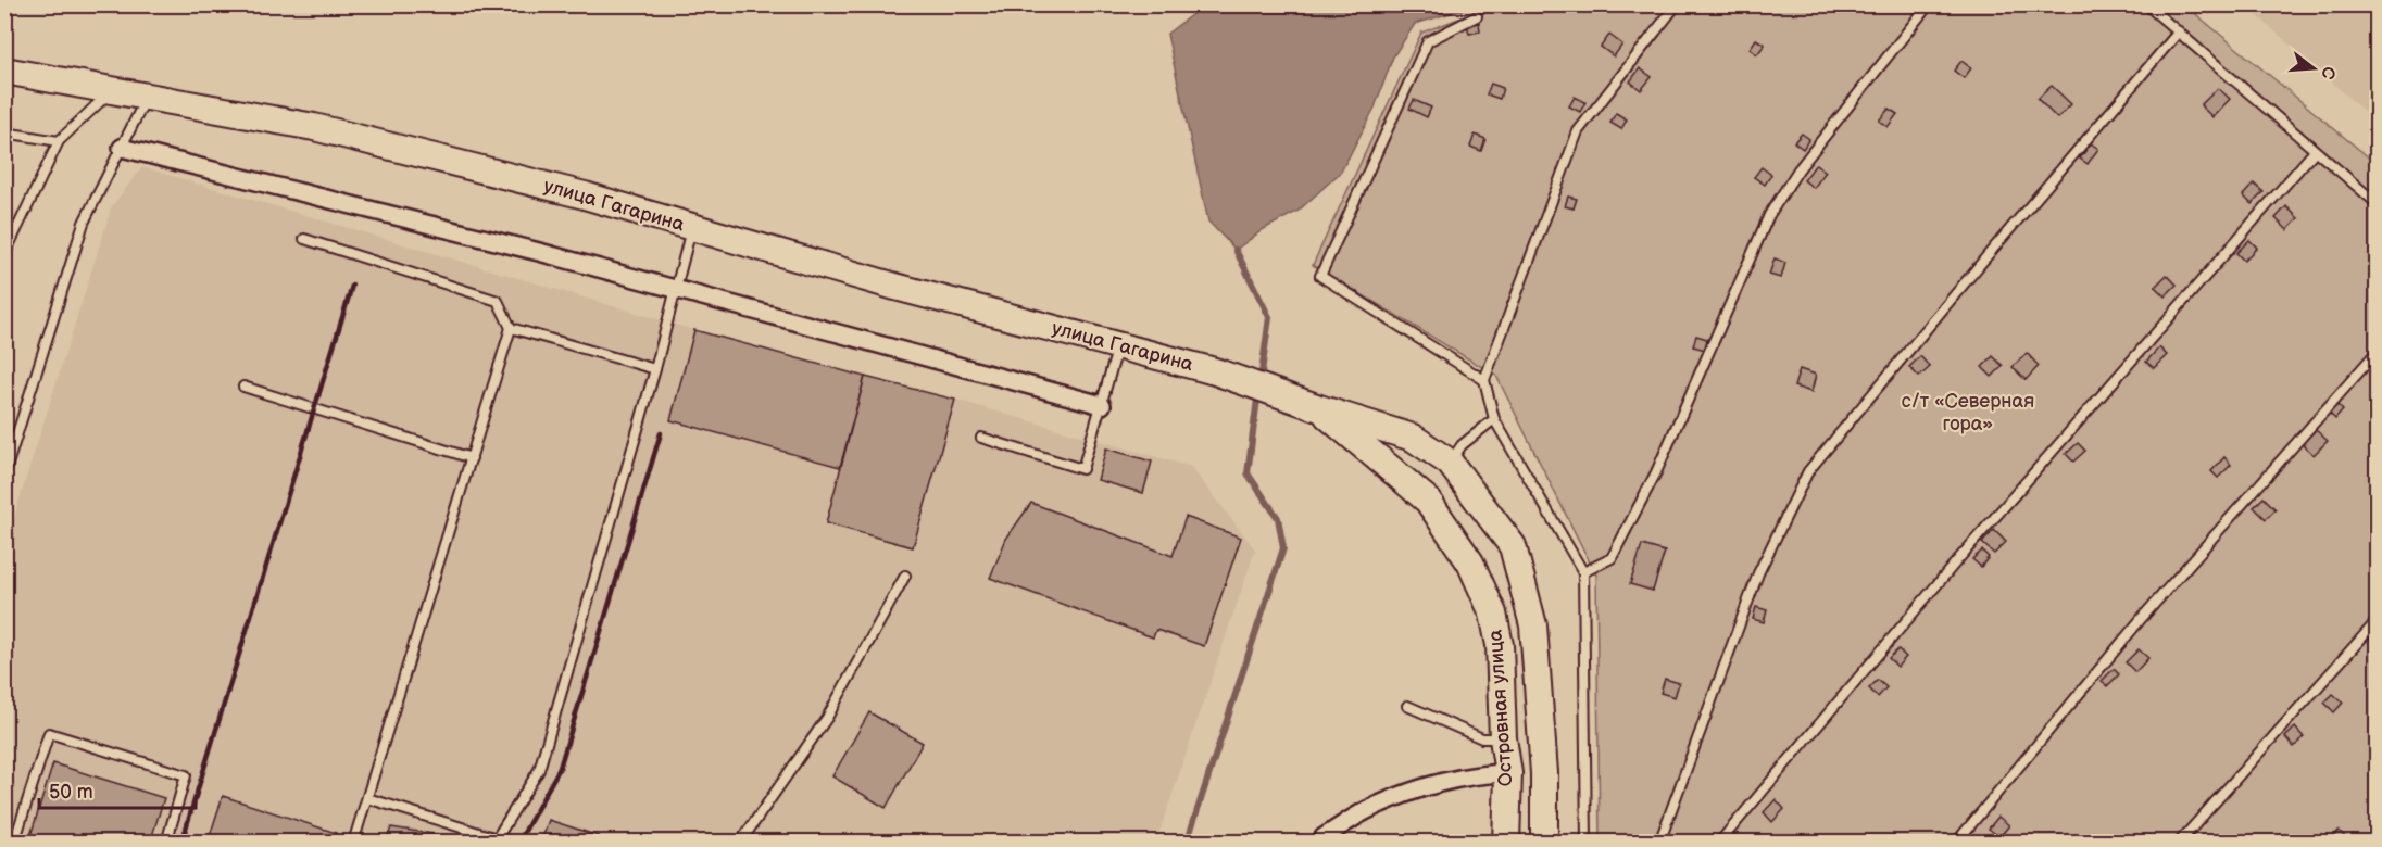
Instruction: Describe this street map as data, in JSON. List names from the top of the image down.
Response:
{
  "streets": {
    "main road": ["улица Гагарина", "Островная улица"]
  },
  "crossings": [
    ["улица Гагарина", "Островная улица"]
  ],
  "parks": ["с/т «Северная гора»"],
  "scale_bar": "50 m",
  "north": "right"
}
